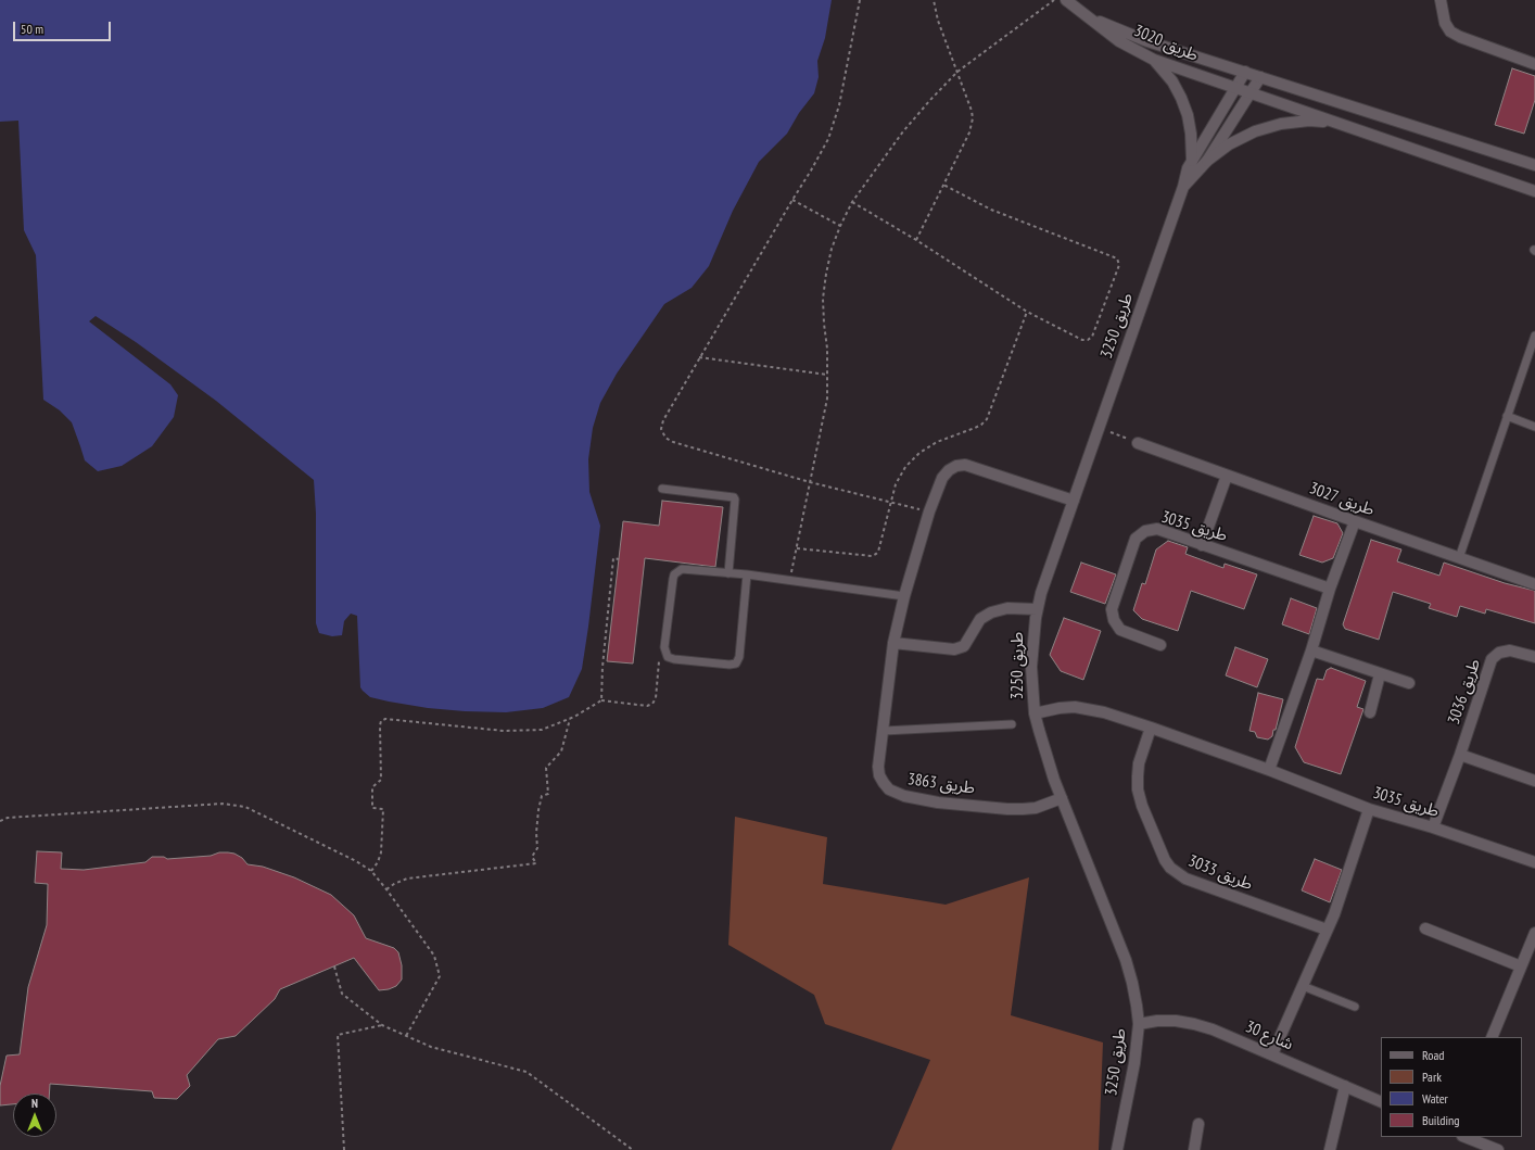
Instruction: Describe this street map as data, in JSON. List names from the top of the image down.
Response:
{
  "streets": {
    "street": [
      "طريق 3020",
      "طريق 3250",
      "طريق 3027",
      "طريق 3035",
      "طريق 3036",
      "طريق 3863",
      "طريق 3033",
      "شارع 30"
    ]
  },
  "crossings": [
    ["طريق 3020", "طريق 3250"],
    ["طريق 3250", "طريق 3035"],
    ["طريق 3250", "طريق 3863"],
    ["طريق 3250", "شارع 30"],
    ["طريق 3035", "طريق 3036"],
    ["طريق 3035", "طريق 3033"]
  ],
  "legend": [
    "Road",
    "Park",
    "Water",
    "Building"
  ],
  "scale_bar": "50 m",
  "north": "top"
}
